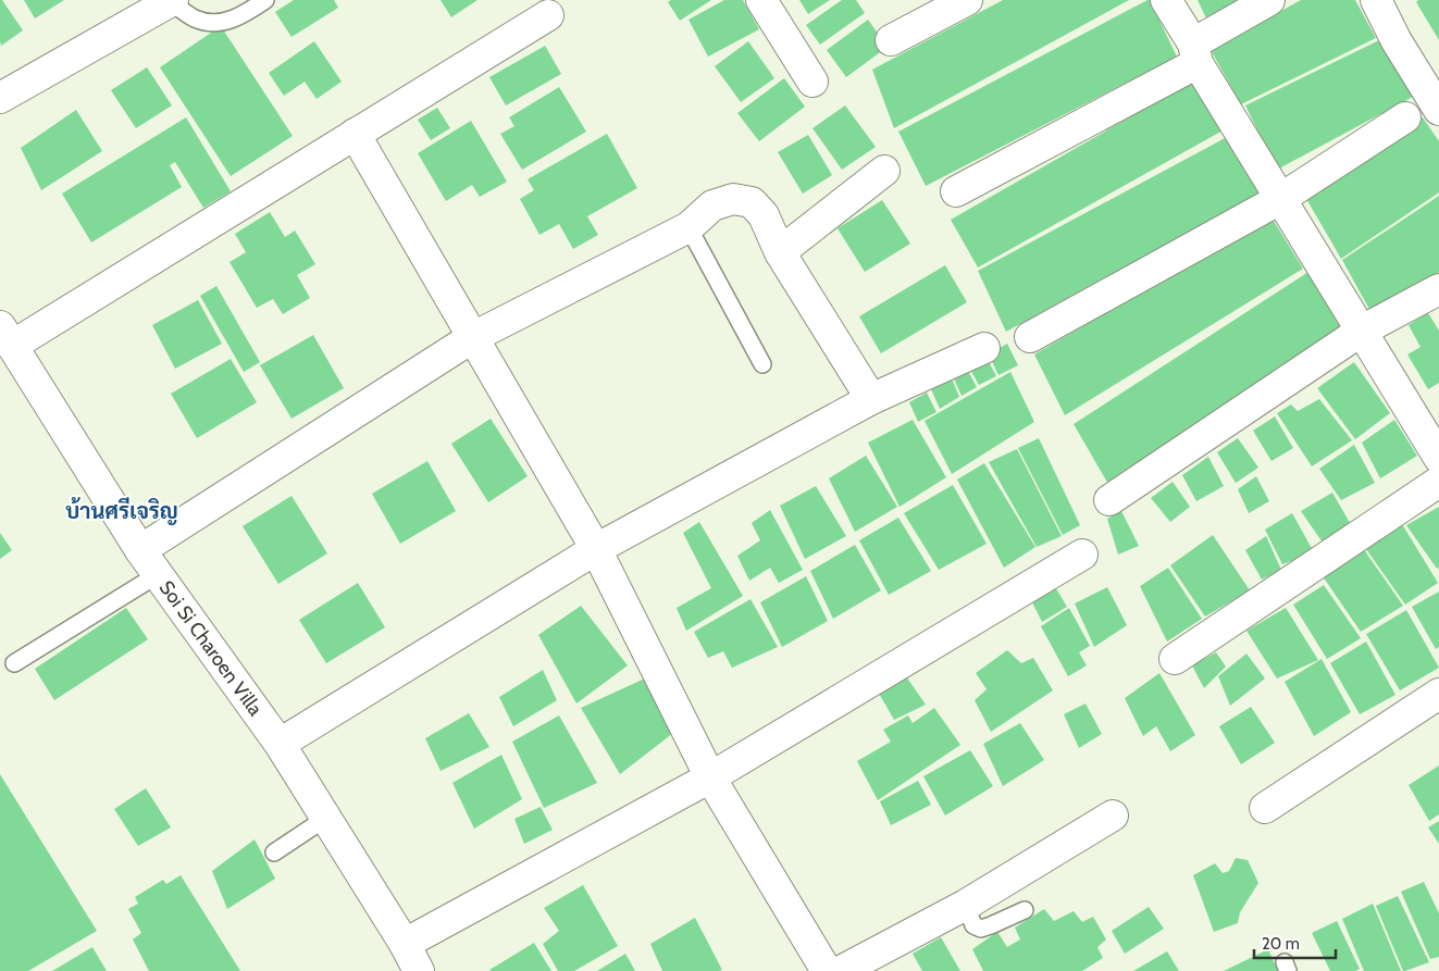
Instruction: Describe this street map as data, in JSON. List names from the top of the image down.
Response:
{
  "streets": {
    "street": ["Soi Si Charoen Villa"]
  },
  "districts": ["บ้านศรีเจริญ"],
  "scale_bar": "20 m"
}
